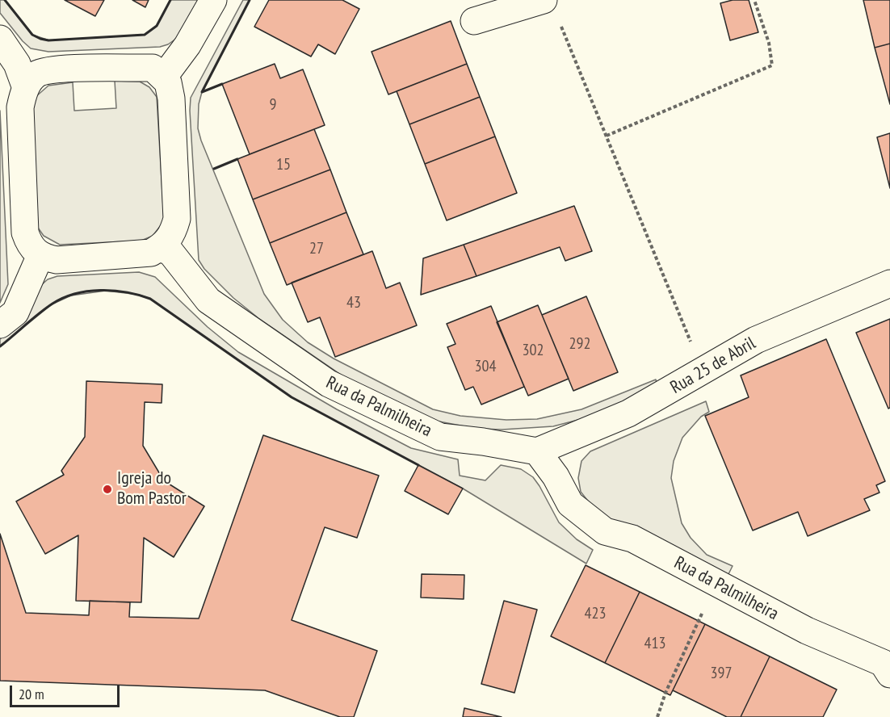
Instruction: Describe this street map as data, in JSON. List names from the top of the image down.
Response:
{
  "streets": {
    "street": ["Rua 25 de Abril", "Rua da Palmilheira"]
  },
  "crossings": [
    ["Rua 25 de Abril", "Rua da Palmilheira"]
  ],
  "places": ["Igreja do Bom Pastor"],
  "house_numbers": [
    "9",
    "15",
    "27",
    "43",
    "292",
    "302",
    "304",
    "423",
    "413",
    "397"
  ],
  "scale_bar": "20 m"
}
